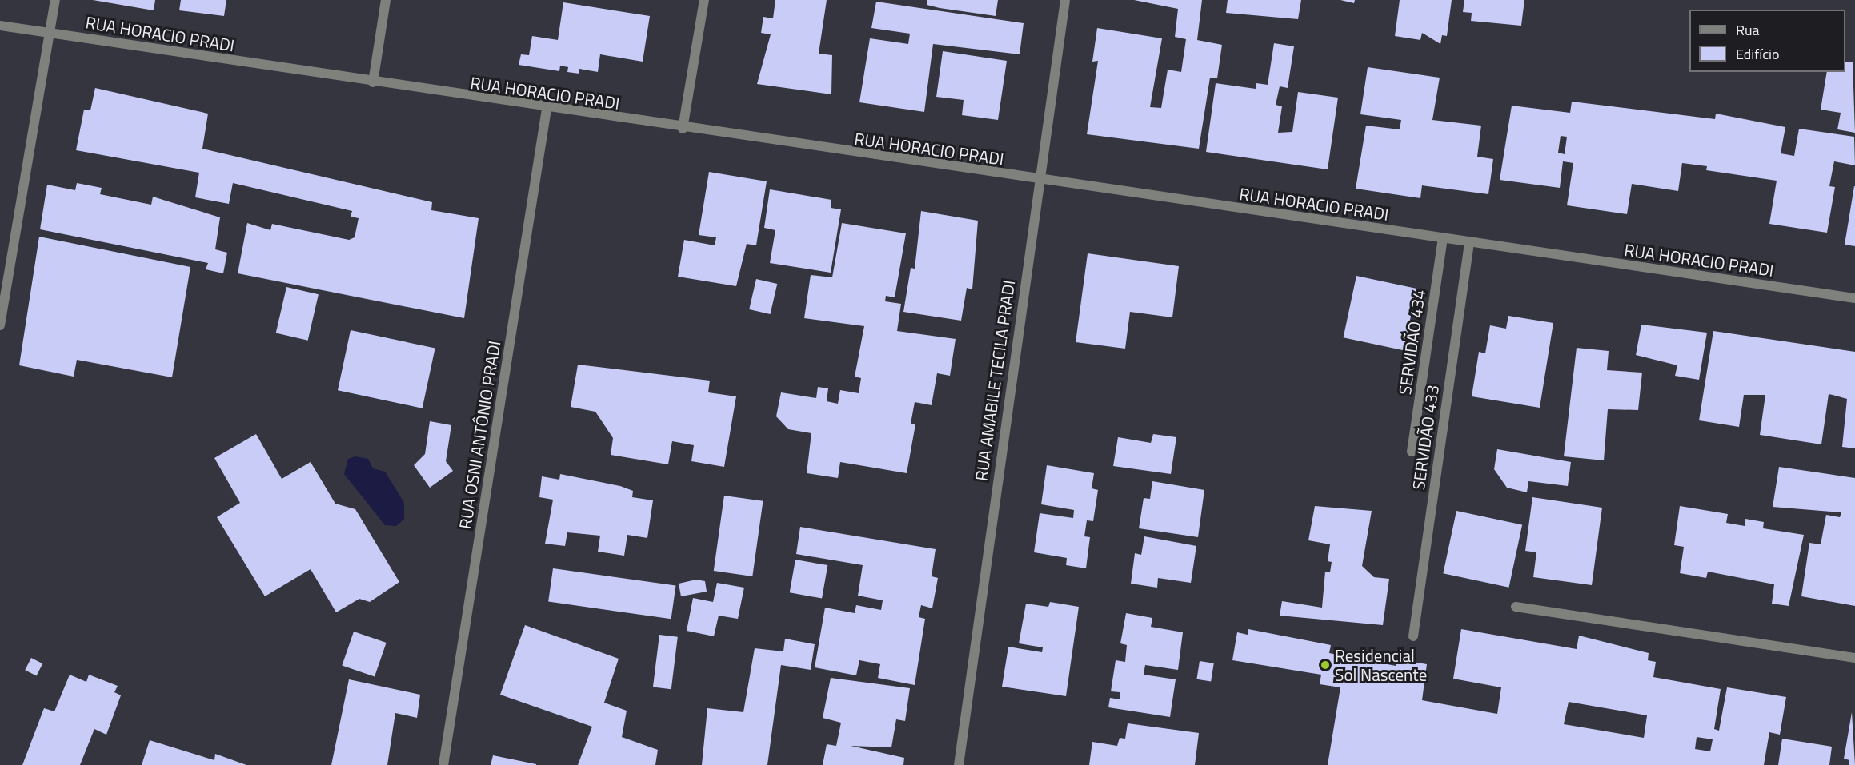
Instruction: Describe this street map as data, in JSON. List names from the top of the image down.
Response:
{
  "streets": {
    "street": [
      "RUA HORACIO PRADI",
      "SERVIDÃO 434",
      "RUA AMABILE TECILA PRADI",
      "RUA OSNI ANTÔNIO PRADI",
      "SERVIDÃO 433"
    ]
  },
  "crossings": [
    ["RUA HORACIO PRADI", "SERVIDÃO 434"],
    ["RUA HORACIO PRADI", "RUA AMABILE TECILA PRADI"],
    ["RUA HORACIO PRADI", "RUA OSNI ANTÔNIO PRADI"],
    ["RUA HORACIO PRADI", "SERVIDÃO 433"]
  ],
  "places": ["Residencial Sol Nascente"],
  "legend": ["Rua", "Edifício"]
}
